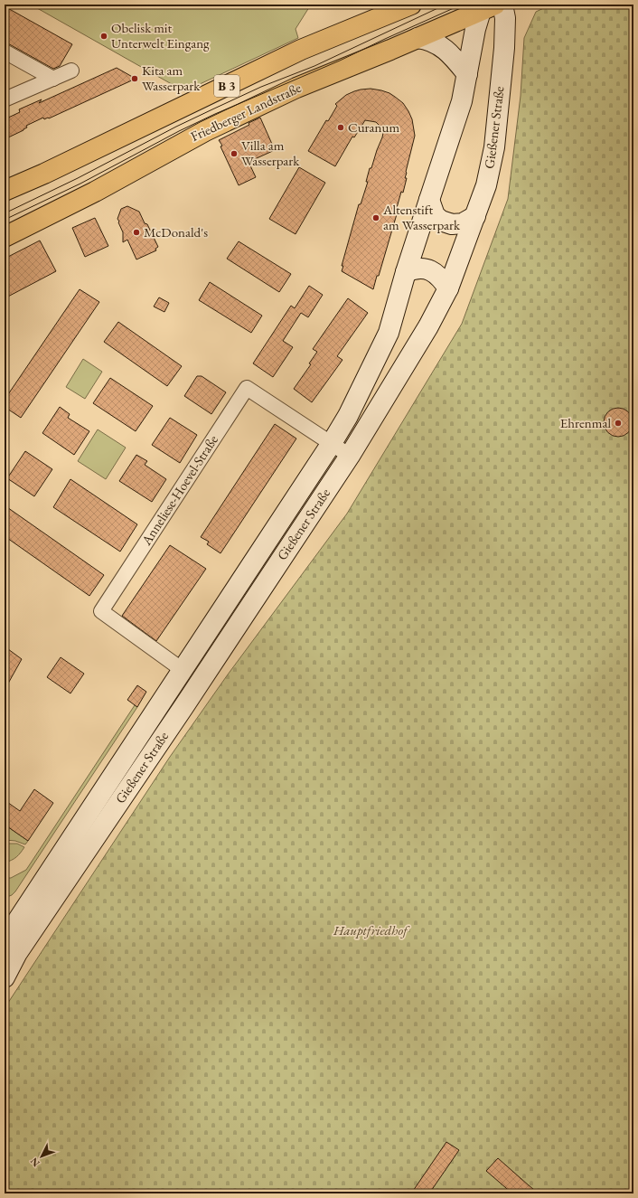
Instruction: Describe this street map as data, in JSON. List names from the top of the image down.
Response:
{
  "streets": {
    "main road": ["B 3", "Friedberger Landstraße", "Gießener Straße"],
    "street": ["Anneliese-Hoevel-Straße"]
  },
  "crossings": [
    ["Friedberger Landstraße", "Gießener Straße"],
    ["Gießener Straße", "Anneliese-Hoevel-Straße"]
  ],
  "parks": ["Hauptfriedhof"],
  "places": [
    "Obelisk mit Unterwelt Eingang",
    "Kita am Wasserpark",
    "Curanum",
    "Villa am Wasserpark",
    "Altenstift am Wasserpark",
    "McDonald's",
    "Ehrenmal"
  ],
  "north": "bottom left"
}
